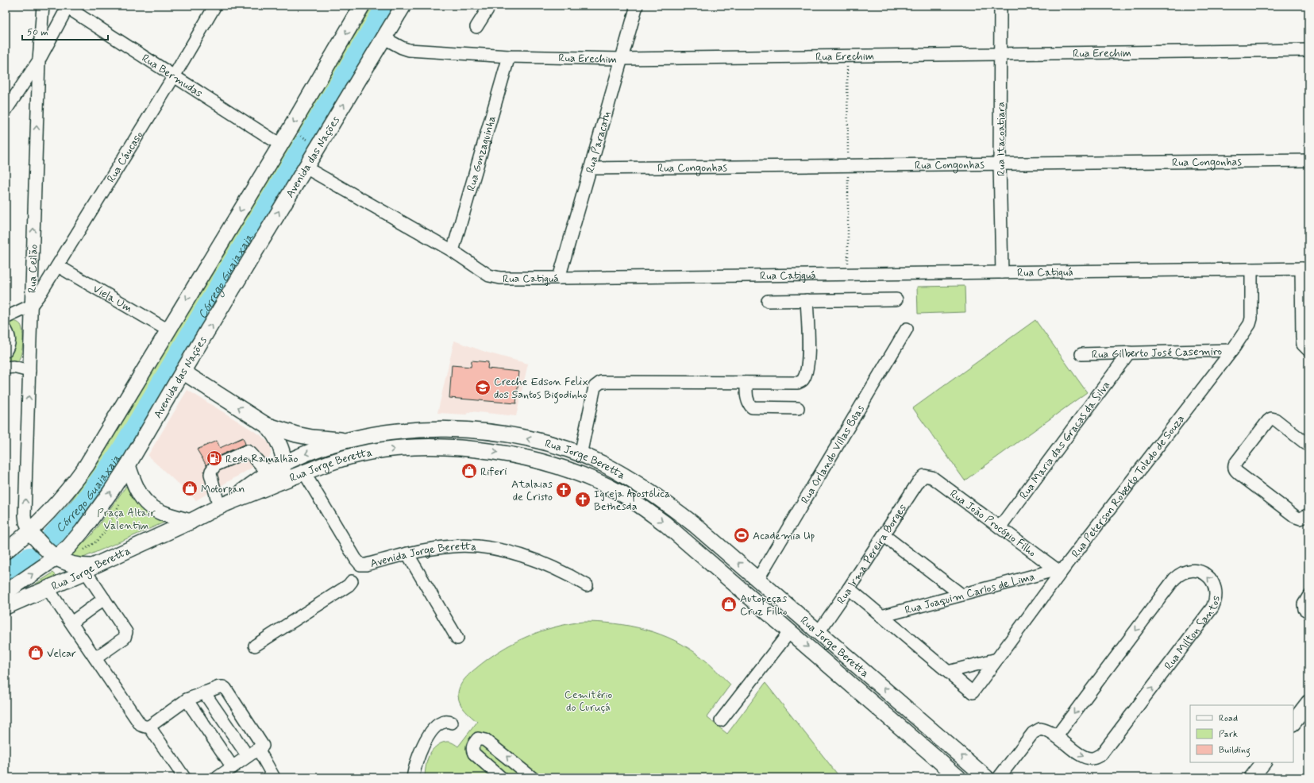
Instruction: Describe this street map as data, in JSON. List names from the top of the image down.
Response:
{
  "streets": {
    "main road": ["Avenida das Nações", "Rua Jorge Beretta"],
    "street": [
      "Rua Erechim",
      "Rua Bermudas",
      "Rua Itacoatiara",
      "Rua Paracatu",
      "Rua Gonzaguinha",
      "Rua Cáucaso",
      "Rua Congonhas",
      "Rua Ceilão",
      "Rua Catiguá",
      "Viela Um",
      "Rua Gilberto José Casemiro",
      "Rua Maria das Gracas da Silva",
      "Rua Orlando Villas Bôas",
      "Rua Peterson Roberto Toledo de Souza",
      "Rua João Procópio Filho",
      "Rua Irma Pereira Borges",
      "Avenida Jorge Beretta",
      "Rua Joaquim Carlos de Lima",
      "Rua Milton Santos"
    ]
  },
  "crossings": [
    ["Rua Erechim", "Rua Itacoatiara"],
    ["Rua Erechim", "Rua Paracatu"],
    ["Rua Erechim", "Rua Gonzaguinha"],
    ["Rua Erechim", "Avenida das Nações"],
    ["Rua Bermudas", "Rua Cáucaso"],
    ["Rua Itacoatiara", "Rua Congonhas"],
    ["Rua Itacoatiara", "Rua Catiguá"],
    ["Rua Paracatu", "Rua Congonhas"],
    ["Rua Paracatu", "Rua Catiguá"],
    ["Rua Gonzaguinha", "Rua Catiguá"],
    ["Rua Cáucaso", "Rua Ceilão"],
    ["Rua Cáucaso", "Viela Um"],
    ["Avenida das Nações", "Rua Catiguá"],
    ["Rua Catiguá", "Rua Peterson Roberto Toledo de Souza"],
    ["Rua Gilberto José Casemiro", "Rua Maria das Gracas da Silva"],
    ["Rua Gilberto José Casemiro", "Rua Peterson Roberto Toledo de Souza"],
    ["Rua Maria das Gracas da Silva", "Rua João Procópio Filho"],
    ["Rua Orlando Villas Bôas", "Rua Jorge Beretta"],
    ["Rua Jorge Beretta", "Rua Irma Pereira Borges"],
    ["Rua Jorge Beretta", "Avenida Jorge Beretta"],
    ["Rua Peterson Roberto Toledo de Souza", "Rua João Procópio Filho"],
    ["Rua Peterson Roberto Toledo de Souza", "Rua Joaquim Carlos de Lima"],
    ["Rua João Procópio Filho", "Rua Irma Pereira Borges"],
    ["Rua João Procópio Filho", "Rua Joaquim Carlos de Lima"]
  ],
  "one_way": ["Rua Ceilão"],
  "water": ["Córrego Guaiaxaia"],
  "parks": ["Praça Altair Valentim", "Cemitério do Curuçá"],
  "places": {
    "school or university": ["Creche Edson Felix dos Santos Bigodinho"],
    "fuel station": ["Rede Ramalhão"],
    "shop": [
      "Riferi",
      "Motorpan",
      "Autopeças Cruz Filho",
      "Velcar"
    ],
    "church": ["Atalaias de Cristo", "Igreja Apostólica Bethesda"],
    "sports": ["Academia Up"]
  },
  "legend": ["Road", "Park", "Building"],
  "scale_bar": "50 m"
}
